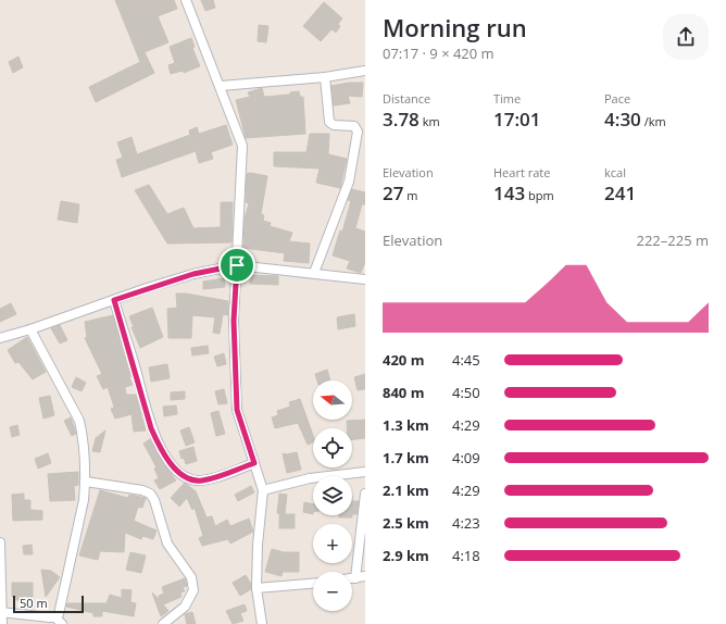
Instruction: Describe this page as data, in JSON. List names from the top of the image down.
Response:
{
  "scale_bar": "50 m",
  "north": "left",
  "page": {
    "heading": ["Morning run", "07:17 · 9 × 420 m"],
    "stats": [
      ["Distance", "3.78 km"],
      ["Time", "17:01"],
      ["Pace", "4:30 /km"],
      ["Elevation", "27 m"],
      ["Heart rate", "143 bpm"],
      ["kcal", "241"]
    ],
    "chart": ["Elevation", "222–225 m"],
    "list": [
      {
        "name": "420 m",
        "note": "4:45"
      },
      {
        "name": "840 m",
        "note": "4:50"
      },
      {
        "name": "1.3 km",
        "note": "4:29"
      },
      {
        "name": "1.7 km",
        "note": "4:09"
      },
      {
        "name": "2.1 km",
        "note": "4:29"
      },
      {
        "name": "2.5 km",
        "note": "4:23"
      },
      {
        "name": "2.9 km",
        "note": "4:18"
      }
    ],
    "map_buttons": ["+", "−"],
    "scale": "50 m"
  }
}
